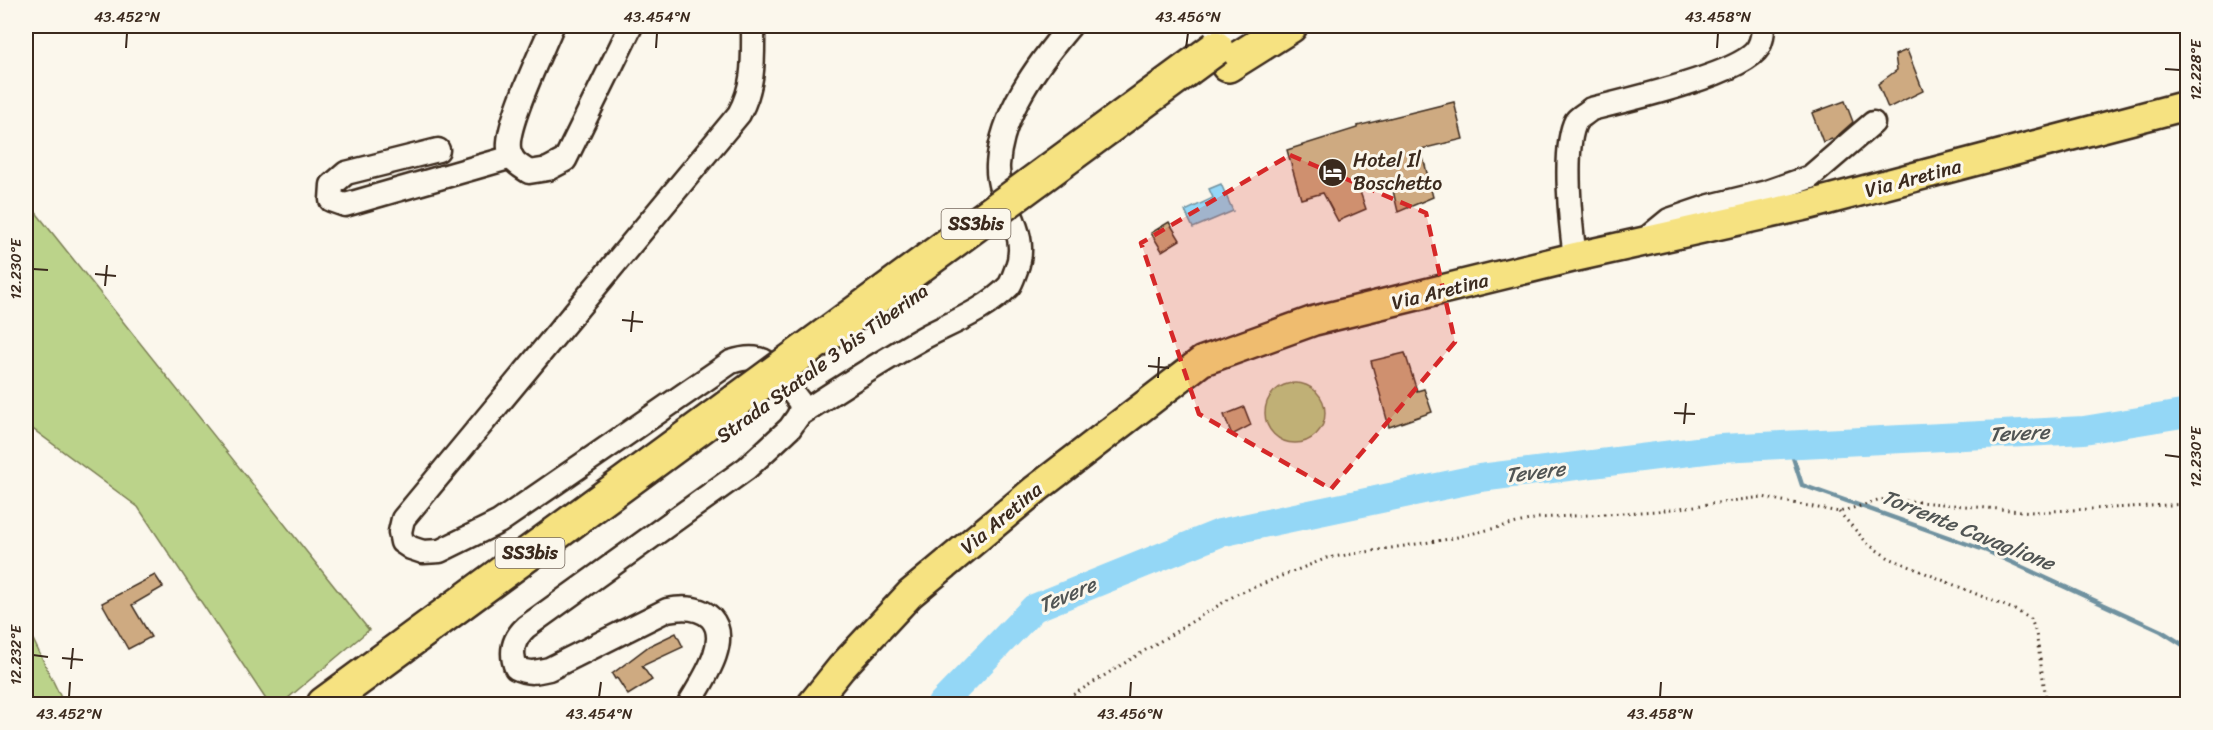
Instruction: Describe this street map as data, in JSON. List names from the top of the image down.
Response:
{
  "streets": {
    "highway": ["SS3bis", "Strada Statale 3 bis Tiberina"],
    "main road": ["Via Aretina"]
  },
  "water": ["Tevere", "Torrente Cavaglione"],
  "places": {
    "hotel": ["Hotel Il Boschetto"]
  },
  "coordinates": [
    "43.452°N",
    "43.454°N",
    "43.456°N",
    "43.458°N",
    "12.228°E",
    "12.230°E",
    "12.232°E"
  ]
}
